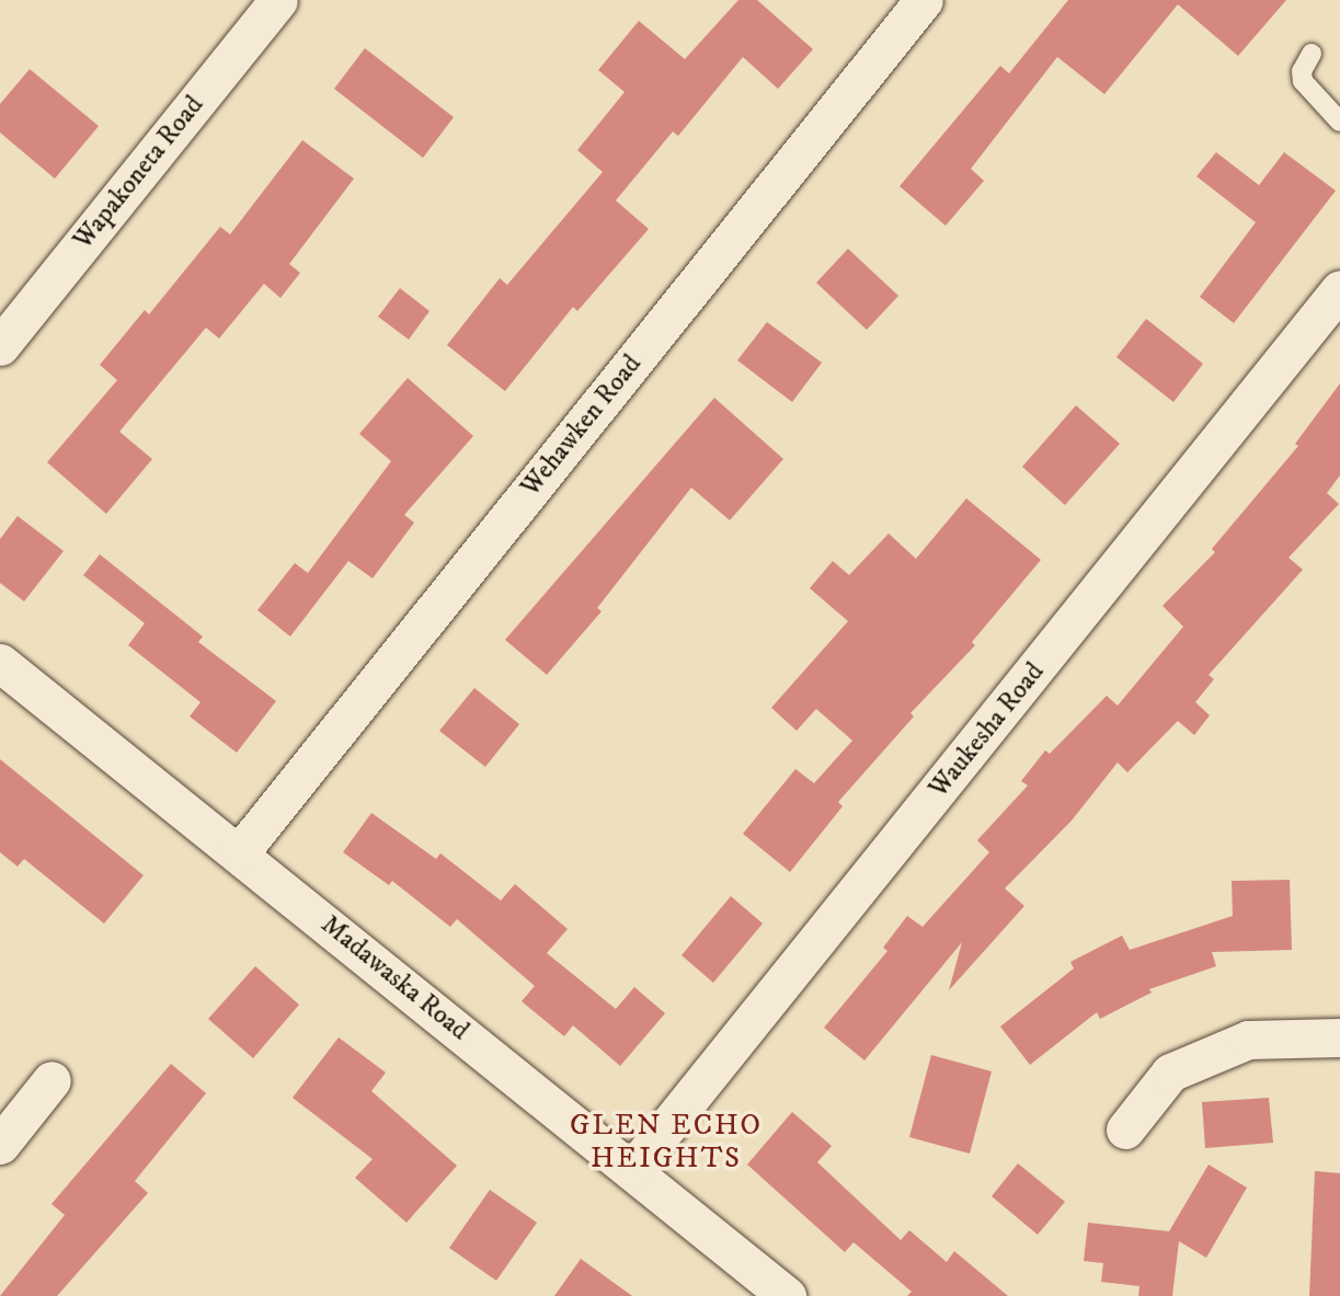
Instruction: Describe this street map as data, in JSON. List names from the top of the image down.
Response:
{
  "streets": {
    "street": [
      "Wapakoneta Road",
      "Wehawken Road",
      "Waukesha Road",
      "Madawaska Road"
    ]
  },
  "crossings": [
    ["Wehawken Road", "Madawaska Road"],
    ["Waukesha Road", "Madawaska Road"]
  ],
  "districts": ["GLEN ECHO HEIGHTS"]
}
